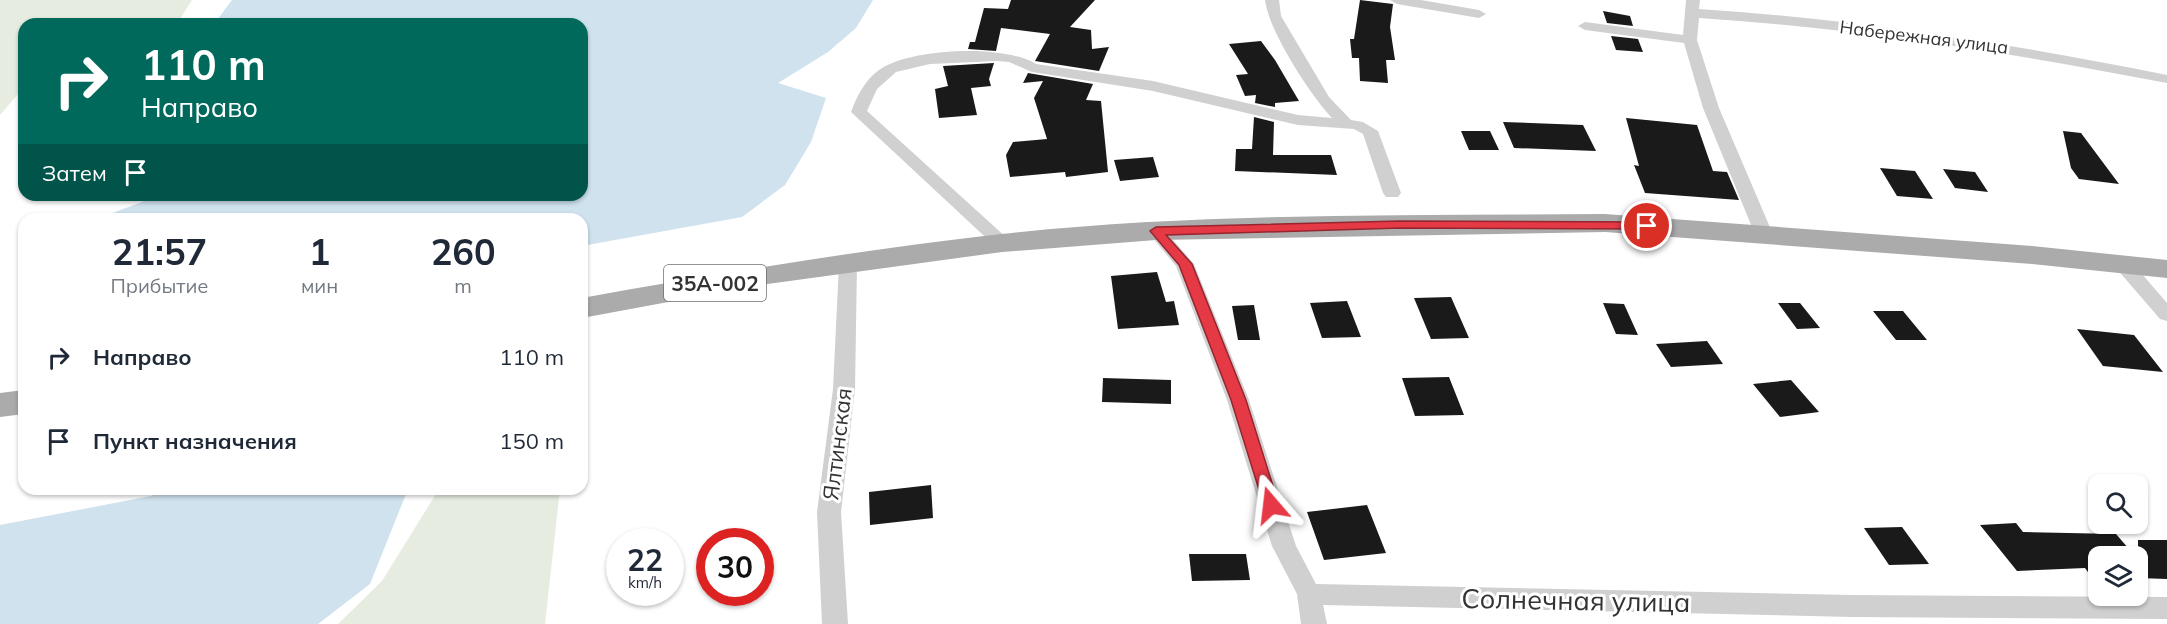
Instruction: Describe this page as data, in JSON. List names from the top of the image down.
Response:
{
  "streets": {
    "main road": ["35А-002"],
    "street": ["Набережная улица", "Ялтинская", "Солнечная улица"]
  },
  "crossings": [
    ["35А-002", "Ялтинская"]
  ],
  "page": {
    "turn": ["110 m", "Направо"],
    "then": "Затем",
    "eta": [
      "21:57",
      "Прибытие",
      "1",
      "мин",
      "260",
      "m"
    ],
    "list": [
      {
        "name": "Направо",
        "value": "110 m"
      },
      {
        "name": "Пункт назначения",
        "value": "150 m"
      }
    ],
    "speed": "22 km/h",
    "limit": "30"
  }
}
